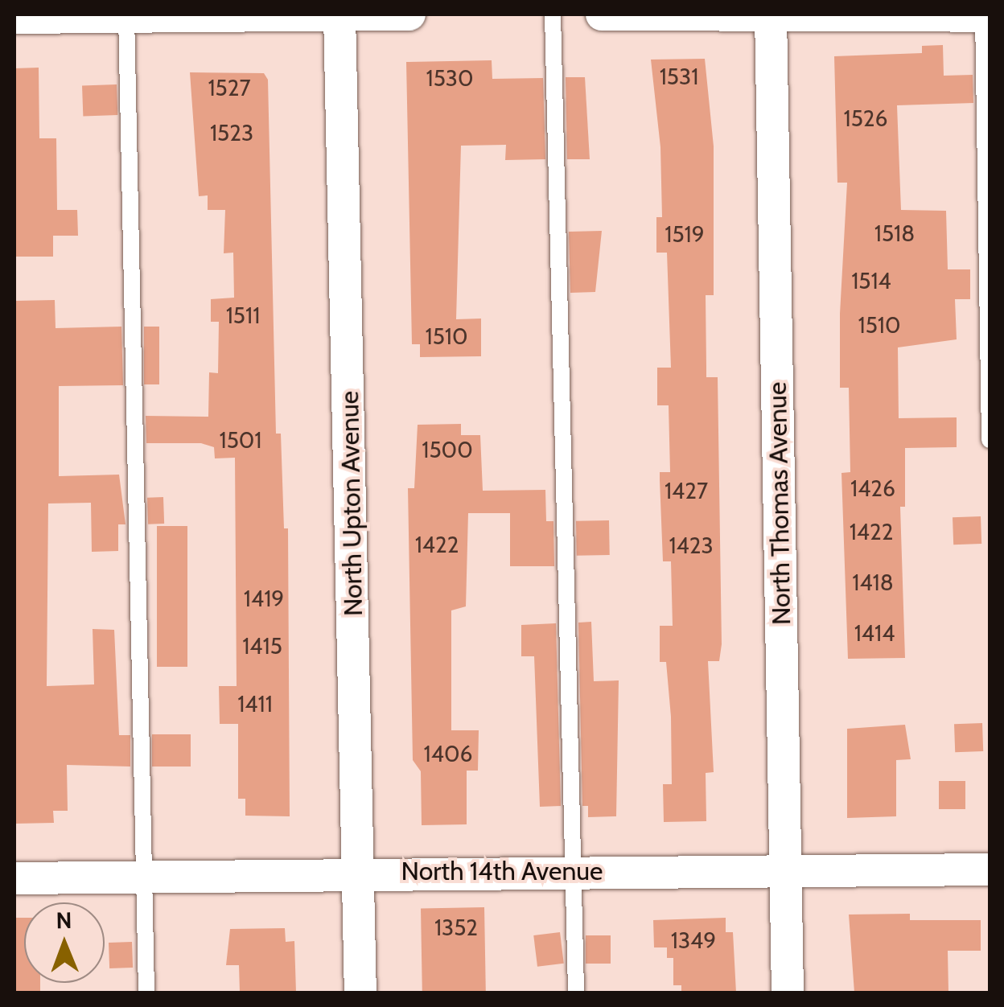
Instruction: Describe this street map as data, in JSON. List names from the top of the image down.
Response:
{
  "streets": {
    "street": ["North Upton Avenue", "North Thomas Avenue", "North 14th Avenue"]
  },
  "crossings": [
    ["North Upton Avenue", "North 14th Avenue"],
    ["North Thomas Avenue", "North 14th Avenue"]
  ],
  "house_numbers": [
    "1531",
    "1530",
    "1527",
    "1526",
    "1523",
    "1518",
    "1519",
    "1514",
    "1511",
    "1510",
    "1510",
    "1501",
    "1500",
    "1426",
    "1427",
    "1422",
    "1422",
    "1423",
    "1418",
    "1419",
    "1414",
    "1415",
    "1411",
    "1406",
    "1352",
    "1349"
  ],
  "north": "top"
}
